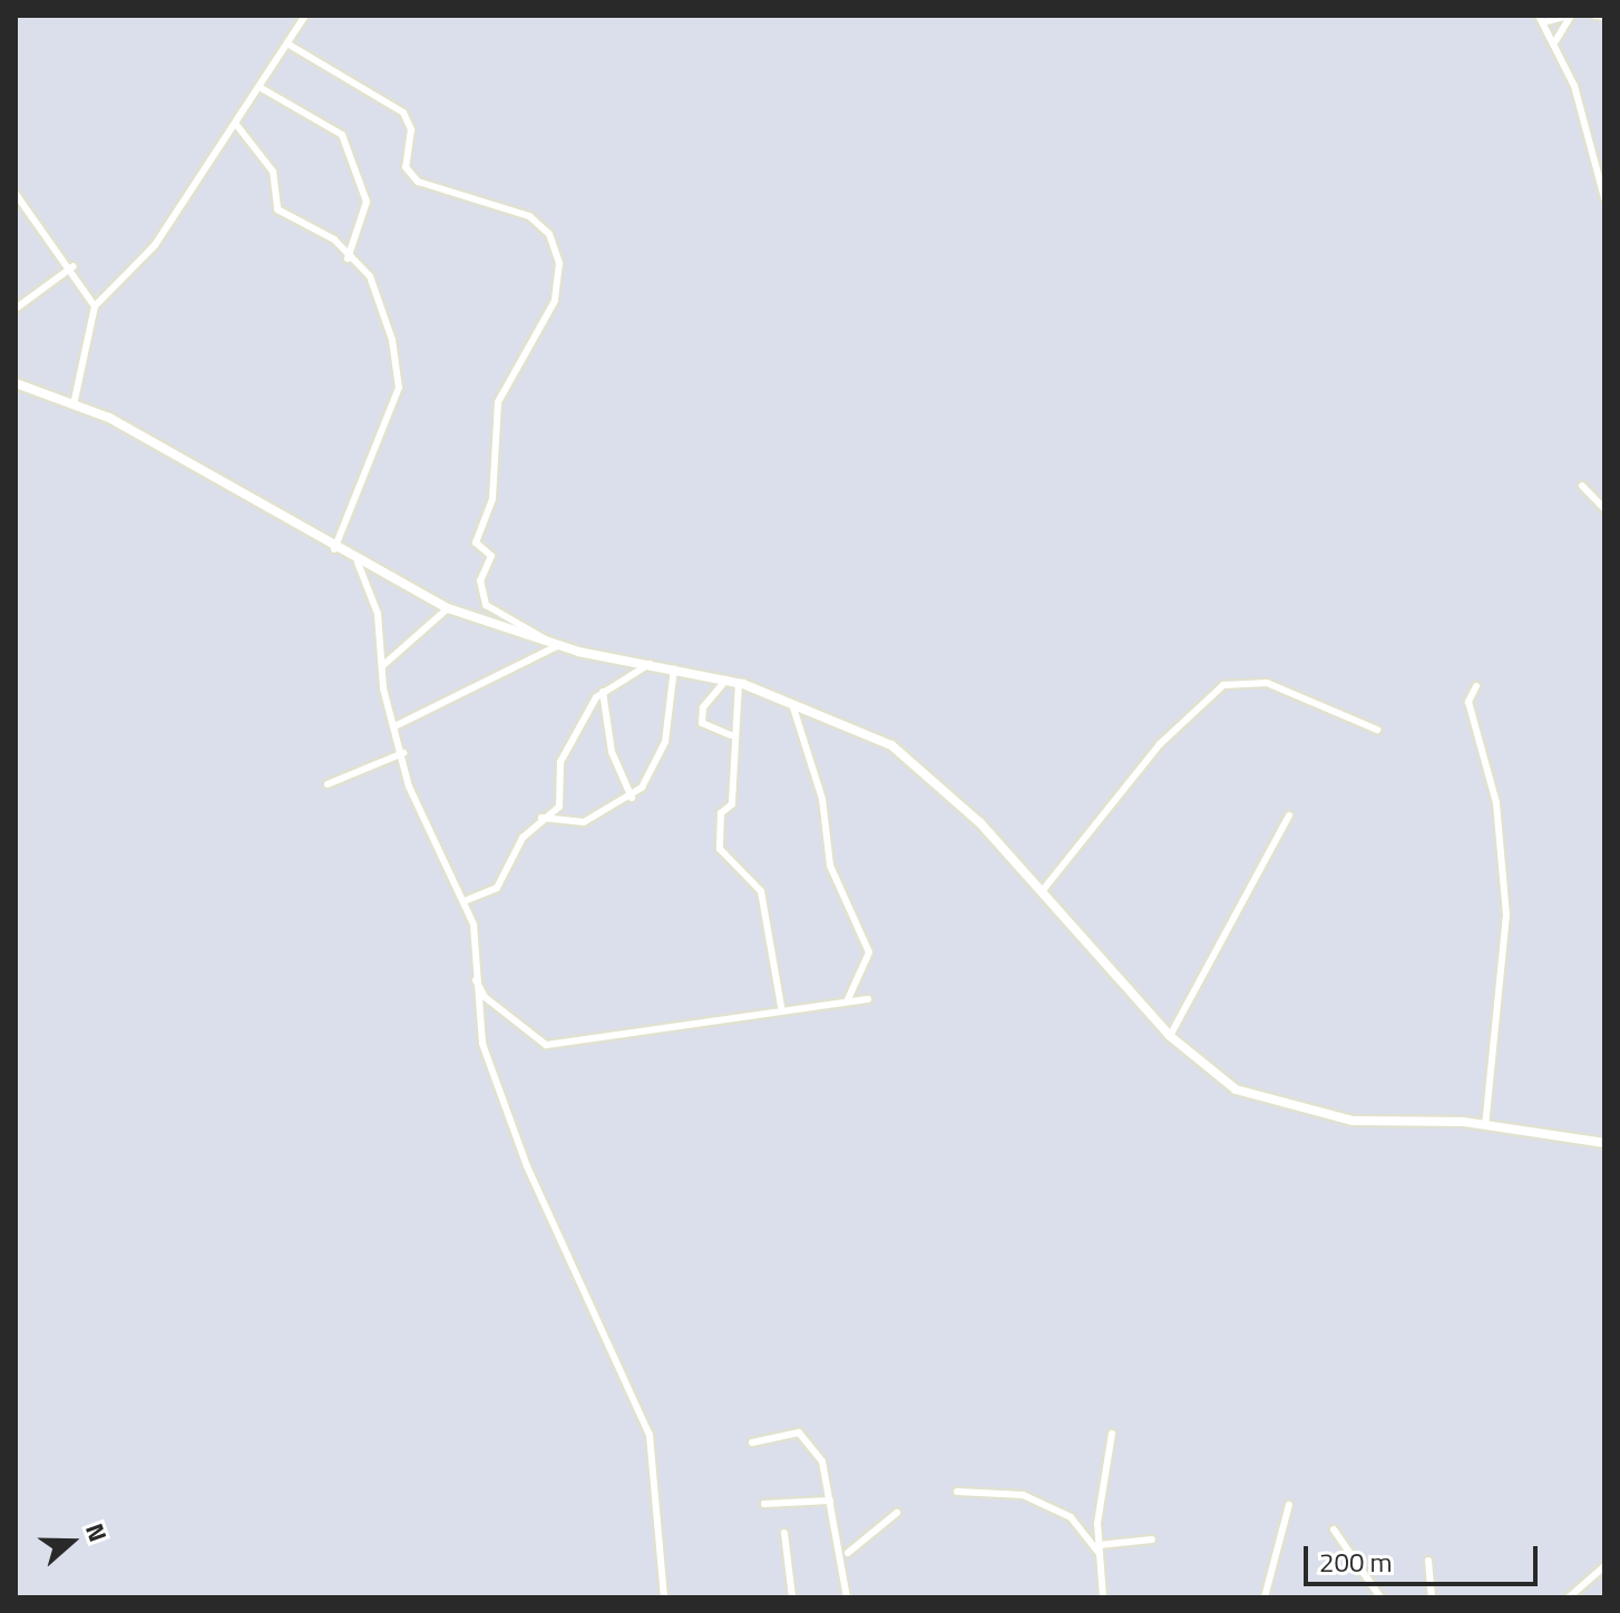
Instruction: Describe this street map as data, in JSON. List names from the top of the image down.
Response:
{
  "scale_bar": "200 m",
  "north": "right"
}
